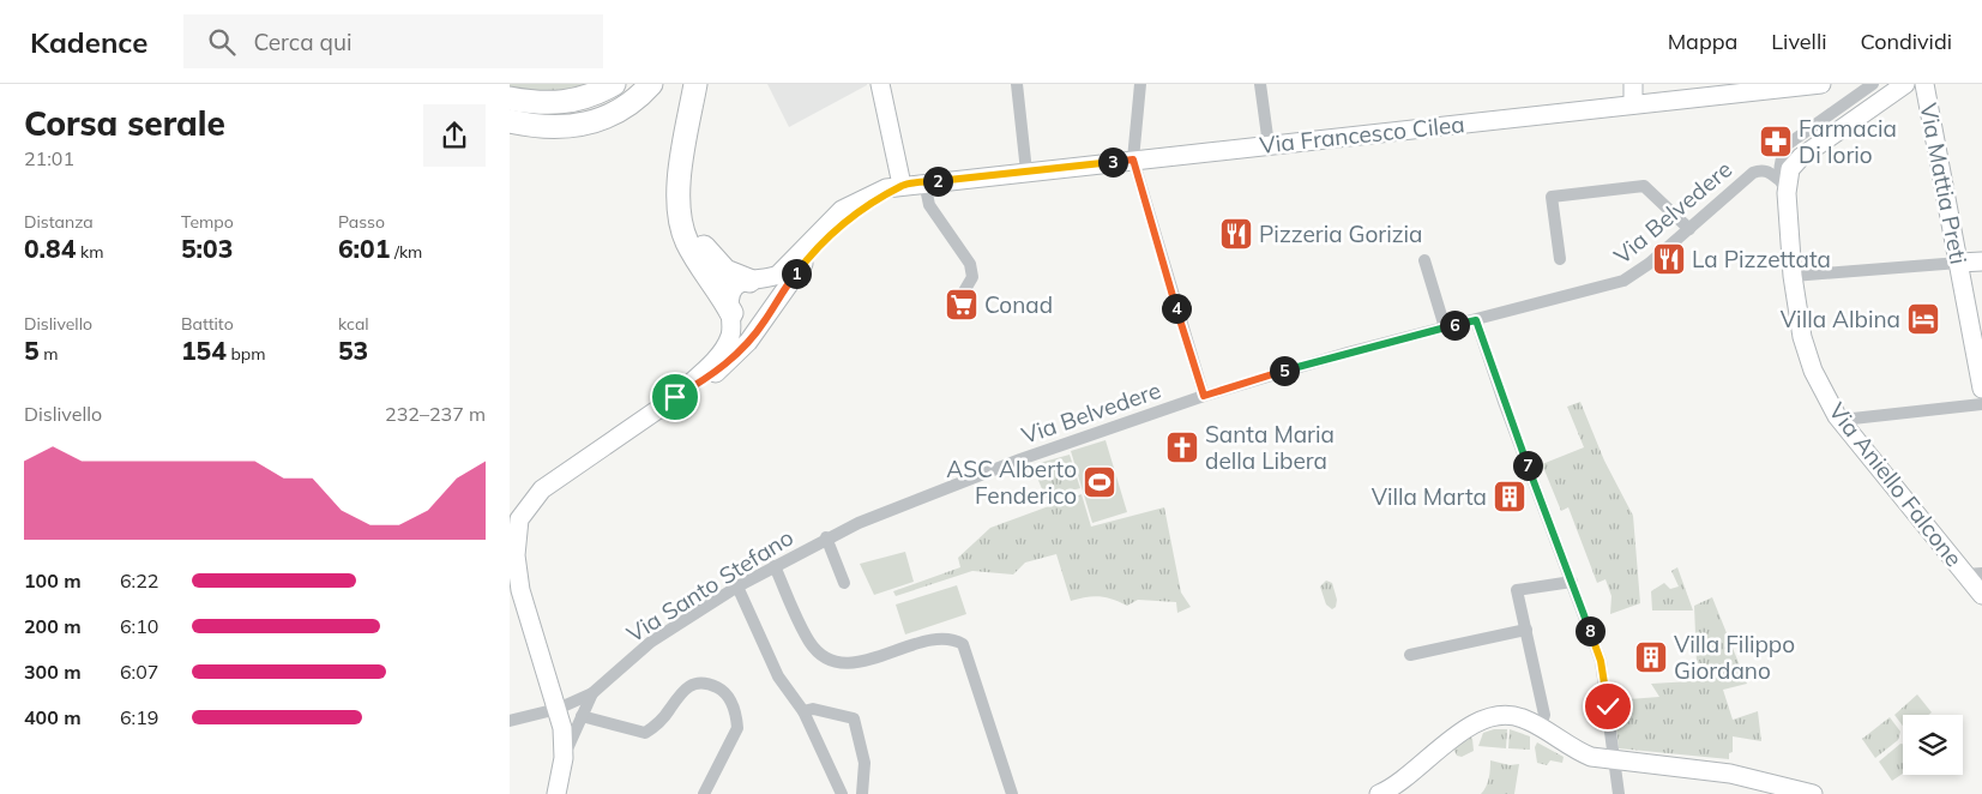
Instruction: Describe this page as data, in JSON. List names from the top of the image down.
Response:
{
  "streets": {
    "main road": ["Via Francesco Cilea", "Via Mattia Preti", "Via Aniello Falcone"],
    "street": ["Via Belvedere", "Via Santo Stefano"]
  },
  "crossings": [
    ["Via Francesco Cilea", "Via Santo Stefano"],
    ["Via Belvedere", "Via Aniello Falcone"],
    ["Via Belvedere", "Via Santo Stefano"]
  ],
  "places": {
    "pharmacy": ["Farmacia Di Iorio"],
    "restaurant": ["Pizzeria Gorizia", "La Pizzettata"],
    "supermarket": ["Conad"],
    "hotel": ["Villa Albina"],
    "church": ["Santa Maria della Libera"],
    "sports": ["ASC Alberto Fenderico"],
    "building": ["Villa Marta", "Villa Filippo Giordano"]
  },
  "page": {
    "header": "Kadence",
    "search": "Cerca qui",
    "nav": ["Mappa", "Livelli", "Condividi"],
    "heading": ["Corsa serale", "21:01"],
    "pins": [
      "3",
      "2",
      "1",
      "4",
      "6",
      "5",
      "7",
      "8"
    ],
    "stats": [
      ["Distanza", "0.84 km"],
      ["Tempo", "5:03"],
      ["Passo", "6:01 /km"],
      ["Dislivello", "5 m"],
      ["Battito", "154 bpm"],
      ["kcal", "53"]
    ],
    "chart": ["Dislivello", "232–237 m"],
    "list": [
      {
        "name": "100 m",
        "note": "6:22"
      },
      {
        "name": "200 m",
        "note": "6:10"
      },
      {
        "name": "300 m",
        "note": "6:07"
      },
      {
        "name": "400 m",
        "note": "6:19"
      }
    ]
  }
}
